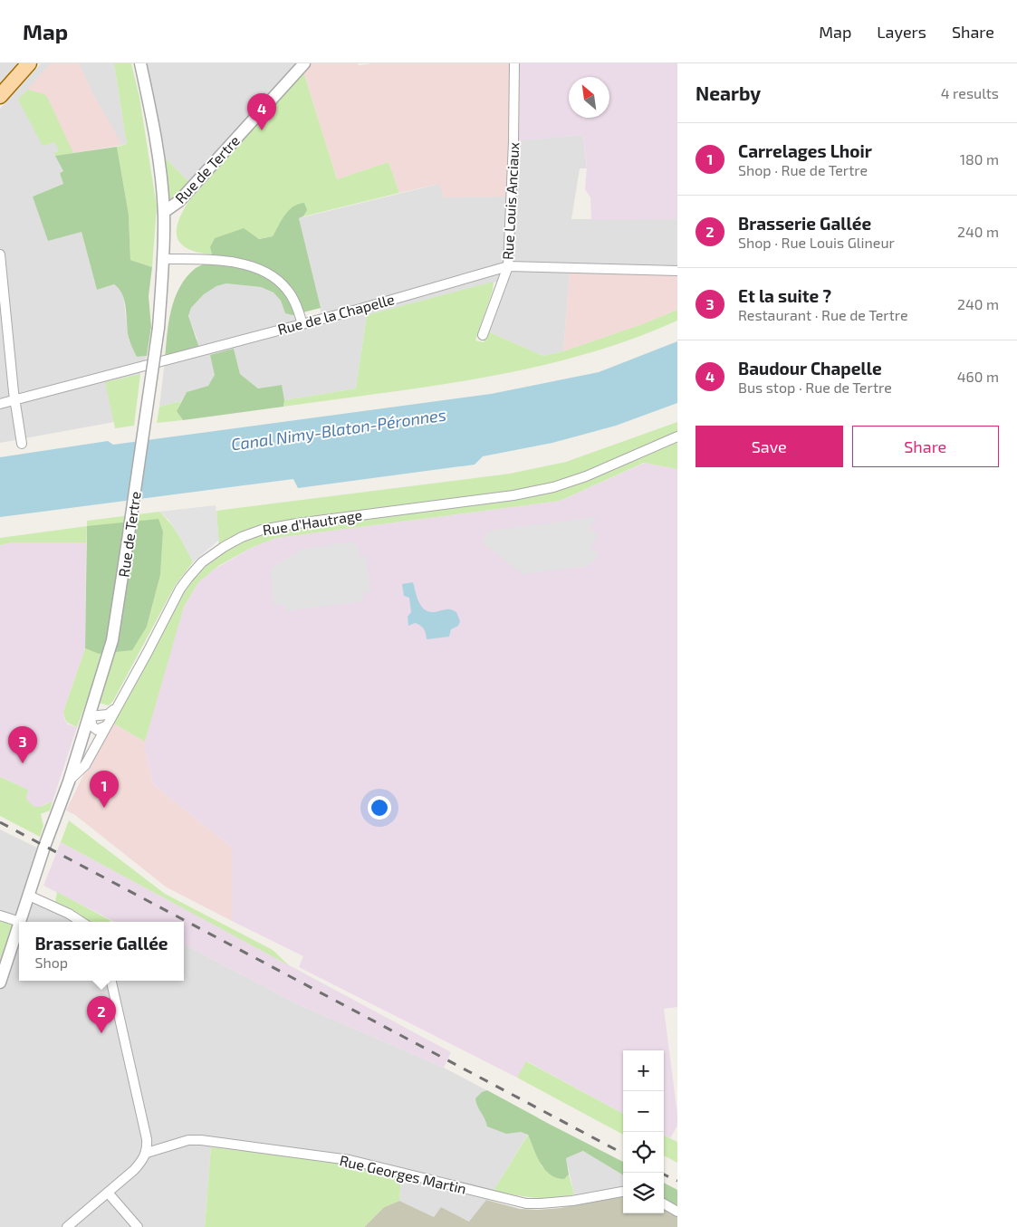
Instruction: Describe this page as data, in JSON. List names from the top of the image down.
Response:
{
  "streets": {
    "street": [
      "Rue de Tertre",
      "Rue Louis Anciaux",
      "Rue de la Chapelle",
      "Rue d'Hautrage",
      "Rue Georges Martin"
    ]
  },
  "crossings": [
    ["Rue de Tertre", "Rue d'Hautrage"],
    ["Rue Louis Anciaux", "Rue de la Chapelle"]
  ],
  "water": ["Canal Nimy-Blaton-Péronnes"],
  "north": "top left",
  "page": {
    "header": "Map",
    "nav": ["Map", "Layers", "Share"],
    "heading": ["Nearby", "4 results"],
    "pins": [
      "4",
      "3",
      "1",
      "2"
    ],
    "list": [
      {
        "mark": "1",
        "name": "Carrelages Lhoir",
        "note": "Shop · Rue de Tertre",
        "value": "180 m"
      },
      {
        "mark": "2",
        "name": "Brasserie Gallée",
        "note": "Shop · Rue Louis Glineur",
        "value": "240 m"
      },
      {
        "mark": "3",
        "name": "Et la suite ?",
        "note": "Restaurant · Rue de Tertre",
        "value": "240 m"
      },
      {
        "mark": "4",
        "name": "Baudour Chapelle",
        "note": "Bus stop · Rue de Tertre",
        "value": "460 m"
      }
    ],
    "buttons": ["Save", "Share"],
    "popup": ["Brasserie Gallée", "Shop"],
    "map_buttons": ["+", "−"]
  }
}
